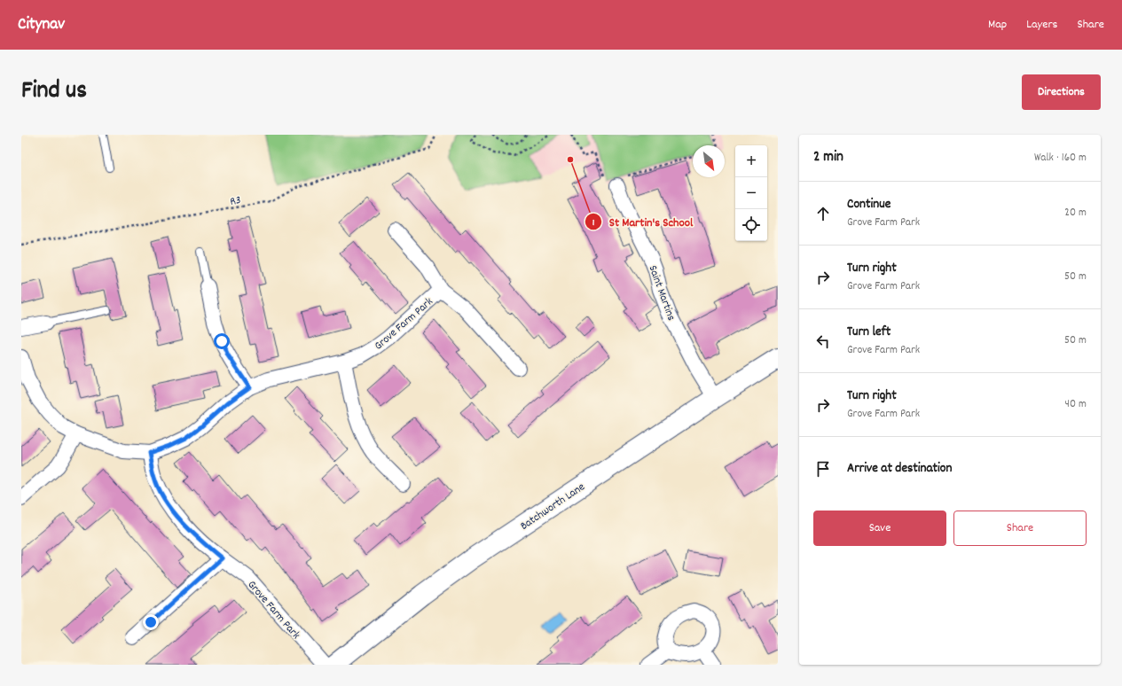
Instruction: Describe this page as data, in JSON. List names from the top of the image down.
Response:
{
  "streets": {
    "street": ["Saint Martins", "Grove Farm Park", "Batchworth Lane"],
    "path": ["R3"]
  },
  "crossings": [
    ["Saint Martins", "Batchworth Lane"]
  ],
  "places": ["St Martin's School"],
  "north": "bottom right",
  "page": {
    "header": "Citynav",
    "nav": ["Map", "Layers", "Share"],
    "title": "Find us",
    "buttons": [
      "Directions",
      ["Save", "Share"]
    ],
    "heading": ["2 min", "Walk · 160 m"],
    "map_buttons": ["+", "−"],
    "list": [
      ["Continue", "Grove Farm Park", "20 m"],
      ["Turn right", "Grove Farm Park", "50 m"],
      ["Turn left", "Grove Farm Park", "50 m"],
      ["Turn right", "Grove Farm Park", "40 m"],
      "Arrive at destination"
    ]
  }
}
